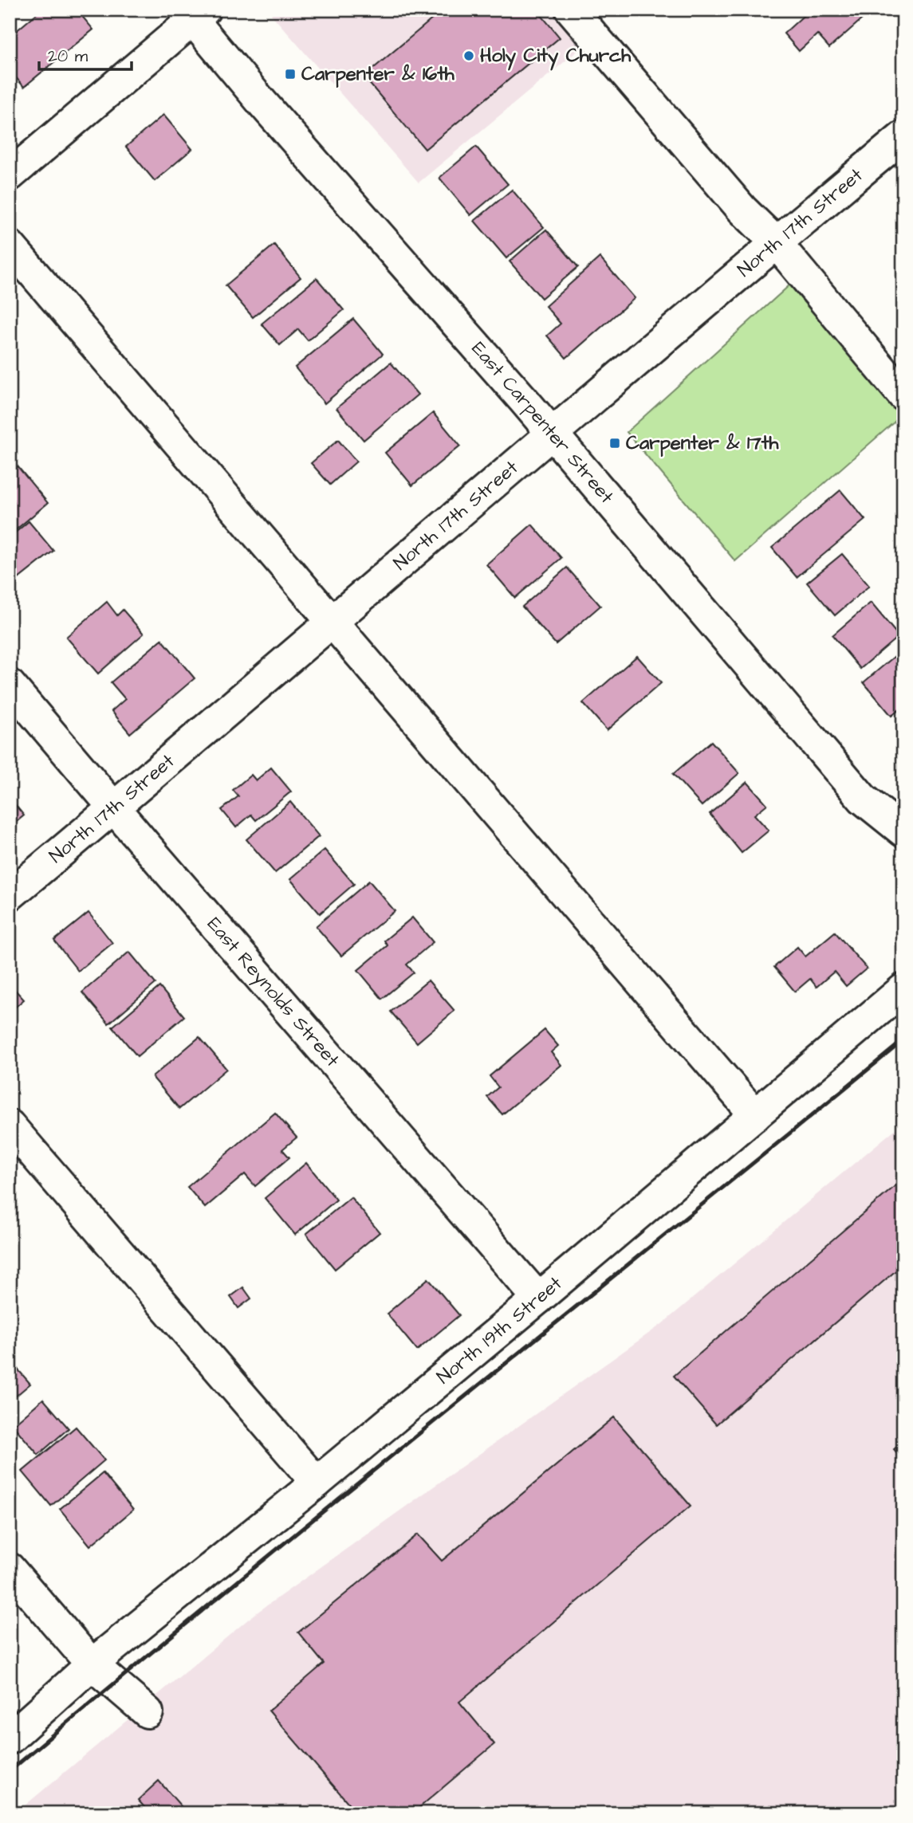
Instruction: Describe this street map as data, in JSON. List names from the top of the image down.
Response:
{
  "streets": {
    "street": [
      "North 17th Street",
      "East Carpenter Street",
      "East Reynolds Street",
      "North 19th Street"
    ]
  },
  "crossings": [
    ["North 17th Street", "East Carpenter Street"],
    ["North 17th Street", "East Reynolds Street"],
    ["East Reynolds Street", "North 19th Street"]
  ],
  "places": {
    "other": ["Holy City Church"],
    "transit": ["Carpenter & 16th", "Carpenter & 17th"]
  },
  "scale_bar": "20 m"
}
